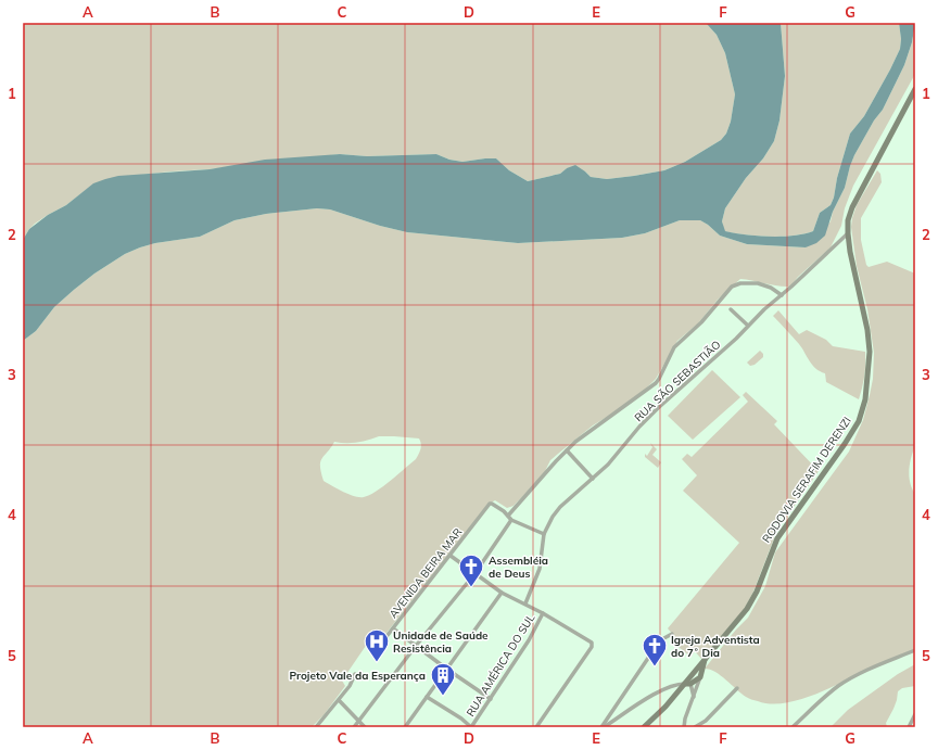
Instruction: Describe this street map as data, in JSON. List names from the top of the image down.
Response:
{
  "streets": {
    "main road": ["RODOVIA SERAFIM DERENZI"],
    "street": ["RUA SÃO SEBASTIÃO", "AVENIDA BEIRA MAR", "RUA AMÉRICA DO SUL"]
  },
  "crossings": [
    ["RUA SÃO SEBASTIÃO", "RODOVIA SERAFIM DERENZI"]
  ],
  "places": {
    "church": ["Assembléia de Deus", "Igreja Adventista do 7˚ Dia"],
    "hospital": ["Unidade de Saúde Resistência"],
    "building": ["Projeto Vale da Esperança"]
  },
  "grid": {
    "columns": [
      "A",
      "B",
      "C",
      "D",
      "E",
      "F",
      "G"
    ],
    "rows": [
      "1",
      "2",
      "3",
      "4",
      "5"
    ]
  }
}
